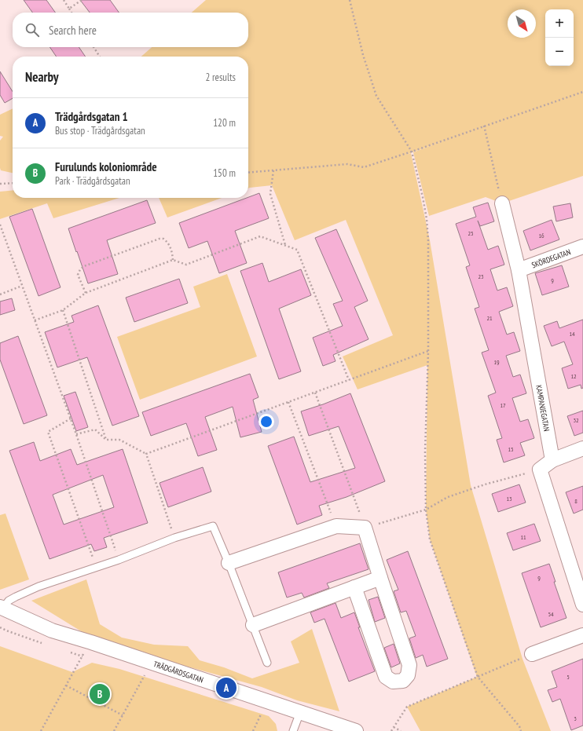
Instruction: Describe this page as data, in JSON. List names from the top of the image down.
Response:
{
  "streets": {
    "street": ["SKÖRDEGATAN", "KAMPANJEGATAN", "TRÄDGÅRDSGATAN"]
  },
  "crossings": [
    ["SKÖRDEGATAN", "KAMPANJEGATAN"]
  ],
  "house_numbers": [
    "25",
    "16",
    "23",
    "9",
    "21",
    "14",
    "19",
    "12",
    "17",
    "32",
    "15",
    "13",
    "8",
    "11",
    "9",
    "54",
    "5",
    "3"
  ],
  "north": "bottom right",
  "page": {
    "map_buttons": ["+", "−"],
    "search": "Search here",
    "heading": ["Nearby", "2 results"],
    "list": [
      {
        "mark": "A",
        "name": "Trädgårdsgatan 1",
        "note": "Bus stop · Trädgårdsgatan",
        "value": "120 m"
      },
      {
        "mark": "B",
        "name": "Furulunds koloniområde",
        "note": "Park · Trädgårdsgatan",
        "value": "150 m"
      }
    ],
    "pins": ["A", "B"]
  }
}
